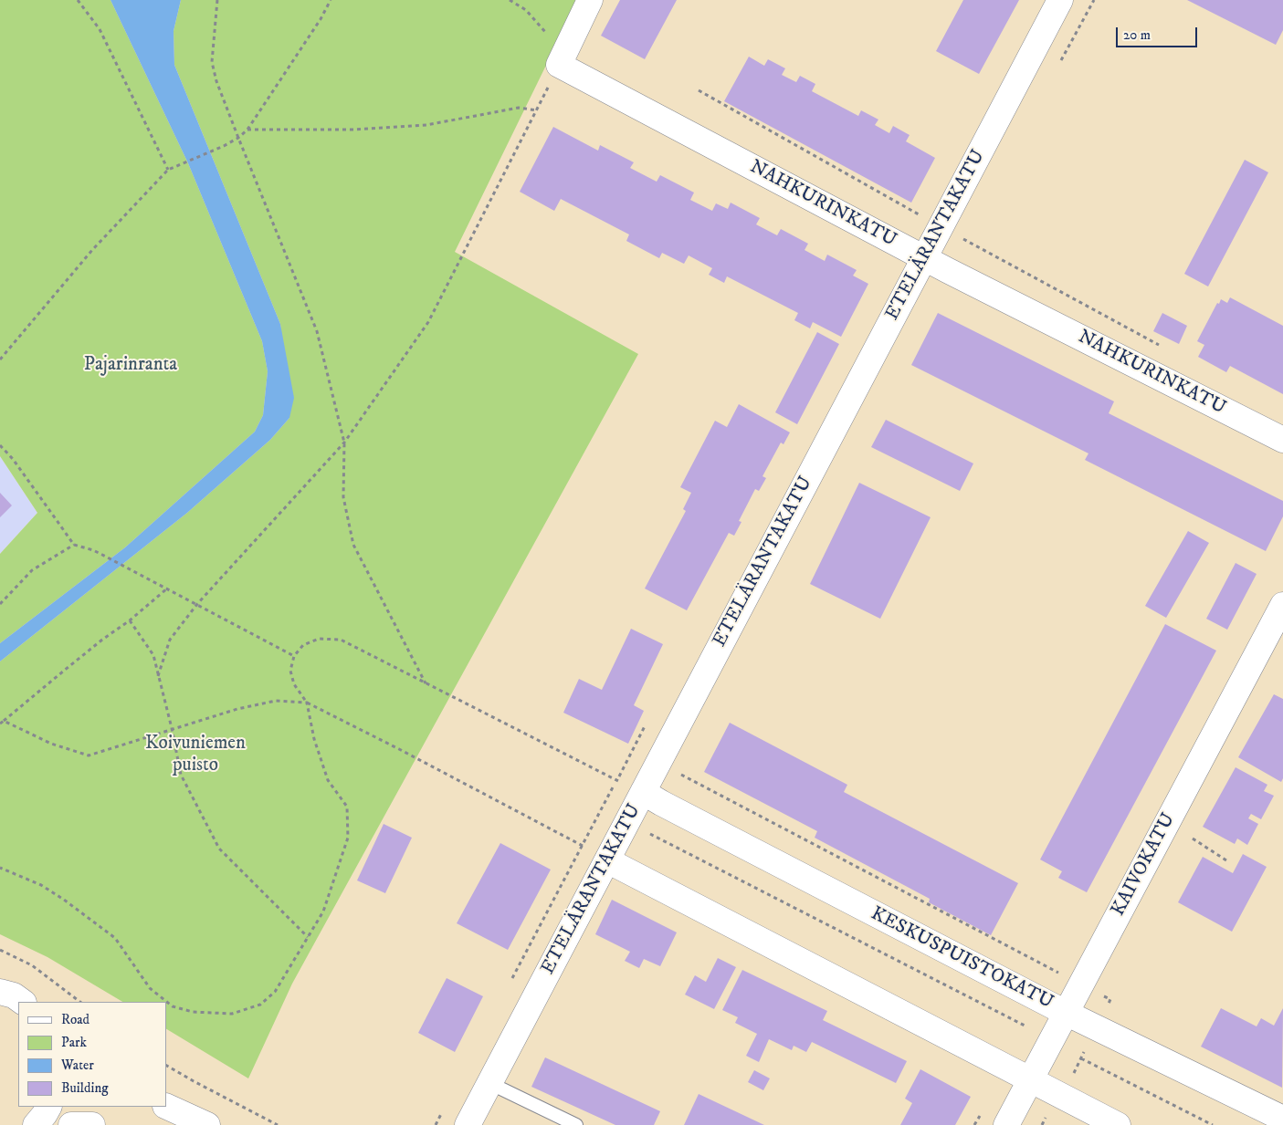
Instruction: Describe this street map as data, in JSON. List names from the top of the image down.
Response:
{
  "streets": {
    "street": [
      "NAHKURINKATU",
      "ETELÄRANTAKATU",
      "KAIVOKATU",
      "KESKUSPUISTOKATU"
    ]
  },
  "crossings": [
    ["NAHKURINKATU", "ETELÄRANTAKATU"],
    ["ETELÄRANTAKATU", "KESKUSPUISTOKATU"],
    ["KAIVOKATU", "KESKUSPUISTOKATU"]
  ],
  "parks": ["Pajarinranta", "Koivuniemen puisto"],
  "legend": [
    "Road",
    "Park",
    "Water",
    "Building"
  ],
  "scale_bar": "20 m"
}
